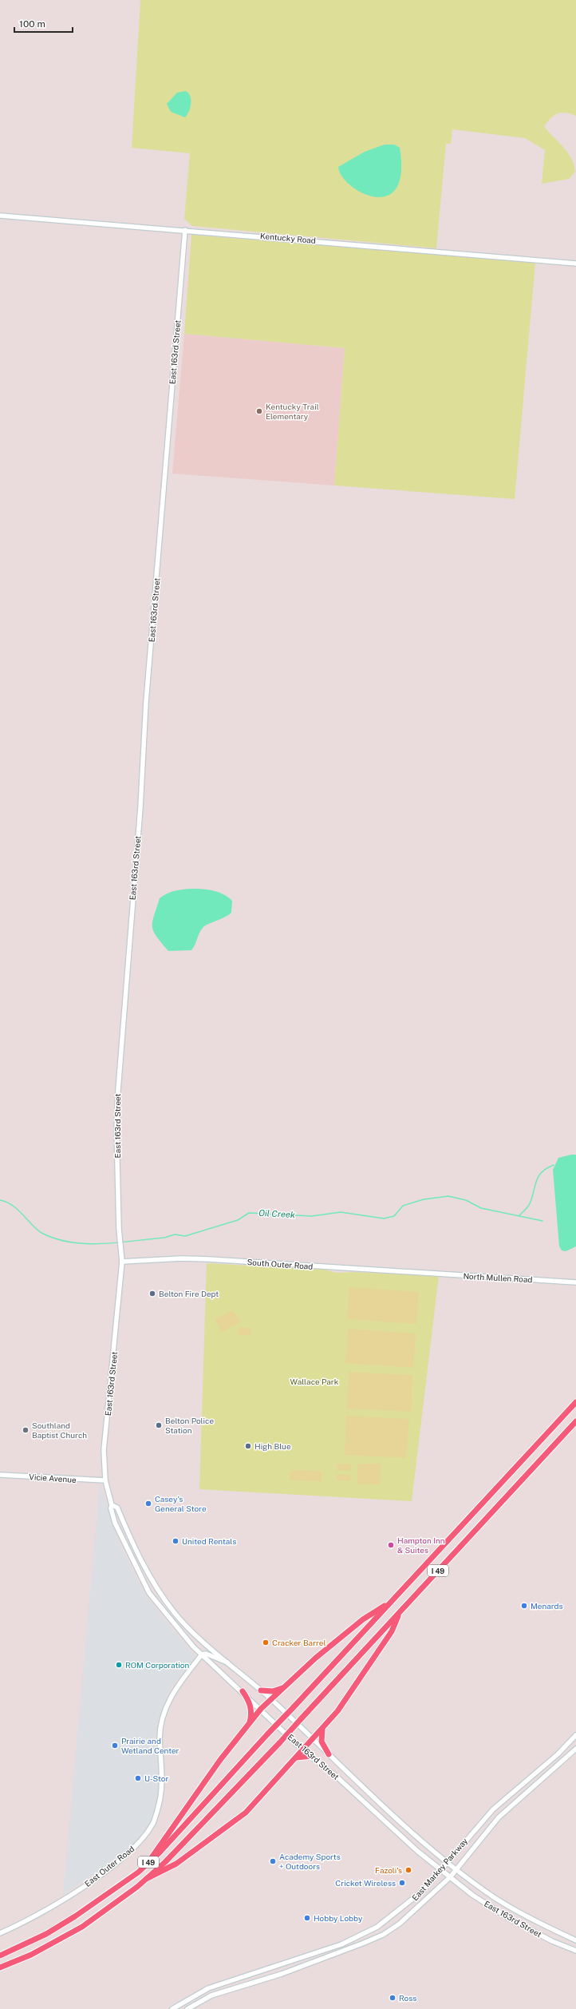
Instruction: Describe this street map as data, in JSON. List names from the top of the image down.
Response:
{
  "streets": {
    "highway": ["I 49"],
    "street": [
      "Kentucky Road",
      "East 163rd Street",
      "South Outer Road",
      "North Mullen Road",
      "Vicie Avenue",
      "East Outer Road",
      "East Markey Parkway"
    ]
  },
  "crossings": [
    ["Kentucky Road", "East 163rd Street"],
    ["East 163rd Street", "South Outer Road"],
    ["East 163rd Street", "Vicie Avenue"],
    ["East 163rd Street", "East Outer Road"],
    ["East 163rd Street", "East Markey Parkway"],
    ["South Outer Road", "North Mullen Road"]
  ],
  "water": ["Oil Creek"],
  "parks": ["Wallace Park"],
  "places": [
    "Kentucky Trail Elementary",
    "Belton Fire Dept",
    "Belton Police Station",
    "Southland Baptist Church",
    "High Blue",
    "Casey's General Store",
    "United Rentals",
    "Hampton Inn & Suites",
    "Menards",
    "Cracker Barrel",
    "ROM Corporation",
    "Prairie and Wetland Center",
    "U-Stor",
    "Academy Sports + Outdoors",
    "Fazoli's",
    "Cricket Wireless",
    "Hobby Lobby",
    "Ross"
  ],
  "scale_bar": "100 m"
}
